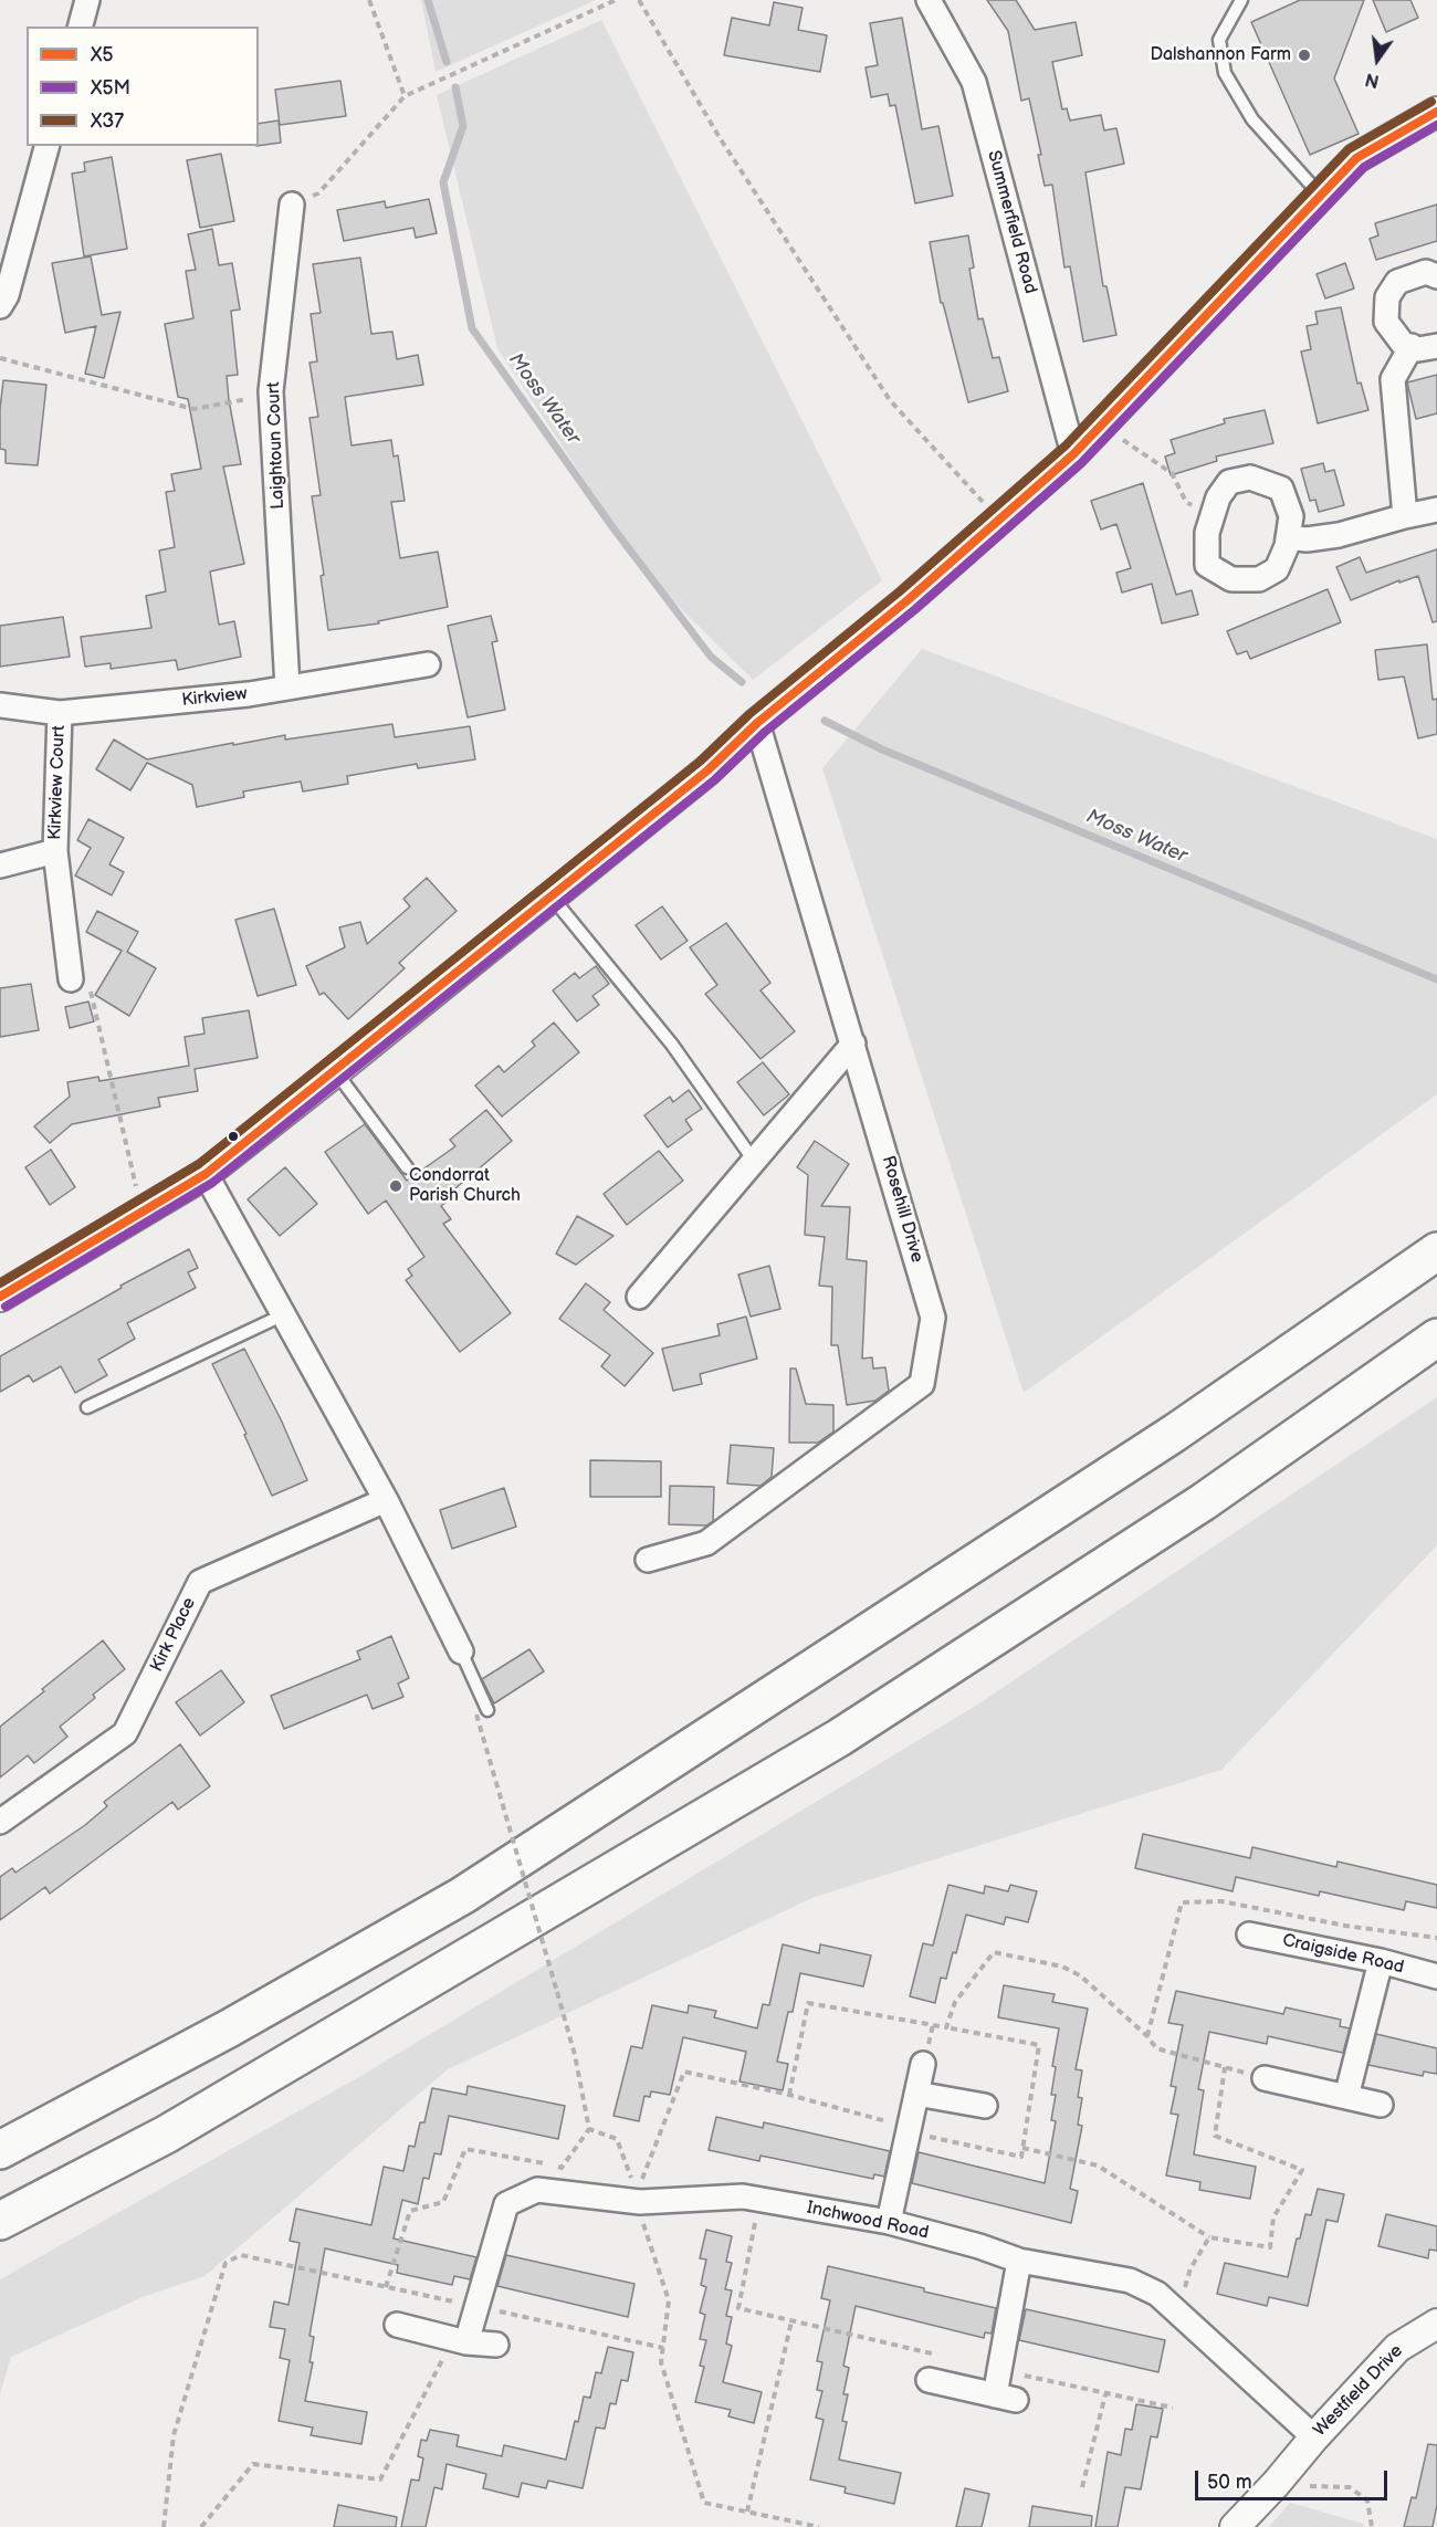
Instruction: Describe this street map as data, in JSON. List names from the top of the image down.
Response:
{
  "streets": {
    "street": [
      "Summerfield Road",
      "Laightoun Court",
      "Kirkview",
      "Kirkview Court",
      "Rosehill Drive",
      "Kirk Place",
      "Craigside Road",
      "Inchwood Road",
      "Westfield Drive"
    ]
  },
  "crossings": [
    ["Laightoun Court", "Kirkview"],
    ["Kirkview", "Kirkview Court"],
    ["Inchwood Road", "Westfield Drive"]
  ],
  "water": ["Moss Water"],
  "places": ["Dalshannon Farm", "Condorrat Parish Church"],
  "lines": ["transit line X37", "transit line X5", "transit line X5M"],
  "legend": ["X5", "X5M", "X37"],
  "scale_bar": "50 m",
  "north": "bottom"
}
